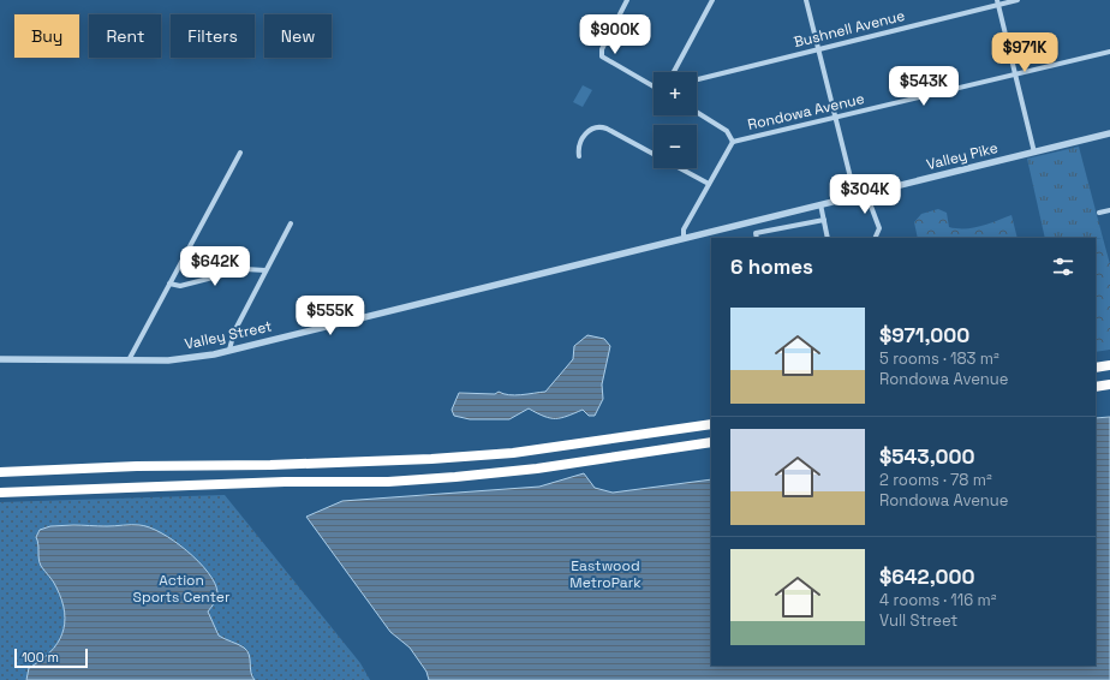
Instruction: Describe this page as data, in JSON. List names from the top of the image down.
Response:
{
  "streets": {
    "street": [
      "Bushnell Avenue",
      "Rondowa Avenue",
      "Valley Pike",
      "Valley Street"
    ]
  },
  "crossings": [
    ["Valley Pike", "Valley Street"]
  ],
  "parks": ["Eastwood MetroPark", "Action Sports Center"],
  "scale_bar": "100 m",
  "page": {
    "price": [
      "$900K",
      "$971K",
      "$543K",
      "$304K",
      "$642K",
      "$555K"
    ],
    "chip": [
      "Buy",
      "Rent",
      "Filters",
      "New"
    ],
    "map_buttons": ["+", "−"],
    "heading": "6 homes",
    "list": [
      {
        "name": "$971,000",
        "note": "5 rooms · 183 m² · Rondowa Avenue"
      },
      {
        "name": "$543,000",
        "note": "2 rooms · 78 m² · Rondowa Avenue"
      },
      {
        "name": "$642,000",
        "note": "4 rooms · 116 m² · Vull Street"
      }
    ],
    "scale": "100 m"
  }
}
